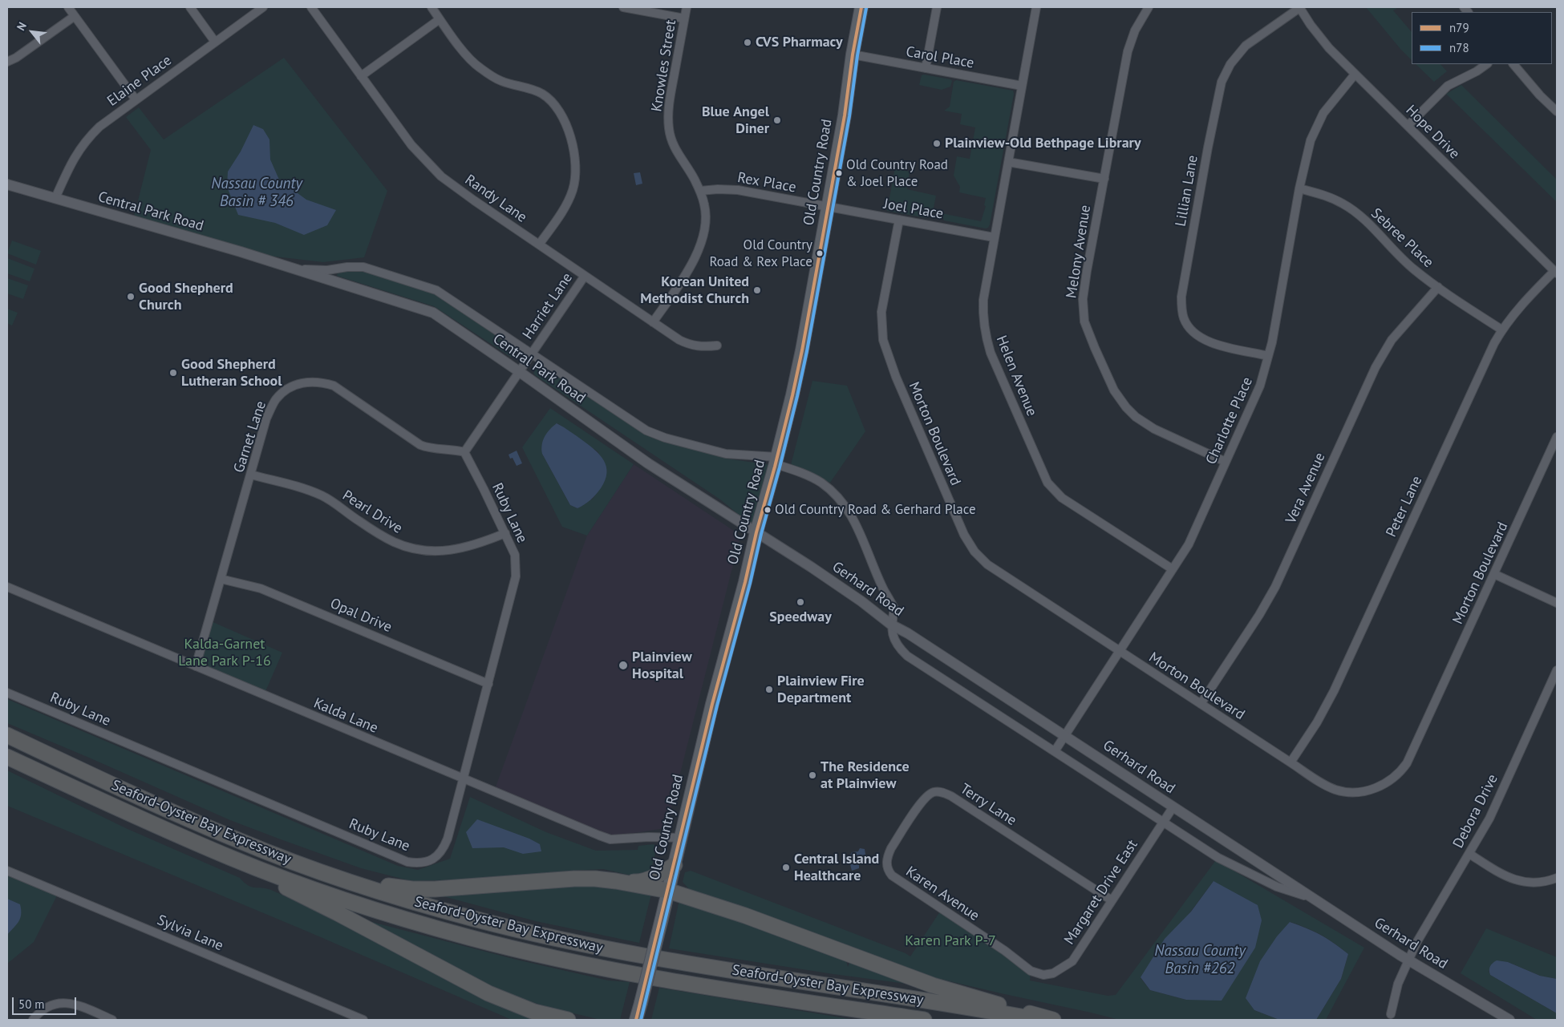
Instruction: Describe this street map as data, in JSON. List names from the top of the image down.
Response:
{
  "streets": {
    "highway": ["Seaford-Oyster Bay Expressway"],
    "main road": ["Old Country Road"],
    "street": [
      "Carol Place",
      "Knowles Street",
      "Elaine Place",
      "Hope Drive",
      "Rex Place",
      "Lillian Lane",
      "Randy Lane",
      "Joel Place",
      "Central Park Road",
      "Sebree Place",
      "Melony Avenue",
      "Harriet Lane",
      "Helen Avenue",
      "Charlotte Place",
      "Morton Boulevard",
      "Garnet Lane",
      "Vera Avenue",
      "Peter Lane",
      "Pearl Drive",
      "Ruby Lane",
      "Gerhard Road",
      "Opal Drive",
      "Kalda Lane",
      "Terry Lane",
      "Debora Drive",
      "Margaret Drive East",
      "Karen Avenue",
      "Sylvia Lane"
    ]
  },
  "crossings": [
    ["Carol Place", "Old Country Road"],
    ["Carol Place", "Helen Avenue"],
    ["Knowles Street", "Rex Place"],
    ["Knowles Street", "Randy Lane"],
    ["Elaine Place", "Central Park Road"],
    ["Hope Drive", "Lillian Lane"],
    ["Hope Drive", "Charlotte Place"],
    ["Hope Drive", "Peter Lane"],
    ["Old Country Road", "Rex Place"],
    ["Old Country Road", "Joel Place"],
    ["Old Country Road", "Central Park Road"],
    ["Old Country Road", "Gerhard Road"],
    ["Old Country Road", "Kalda Lane"],
    ["Rex Place", "Joel Place"],
    ["Lillian Lane", "Charlotte Place"],
    ["Randy Lane", "Harriet Lane"],
    ["Joel Place", "Helen Avenue"],
    ["Joel Place", "Morton Boulevard"],
    ["Central Park Road", "Harriet Lane"],
    ["Central Park Road", "Gerhard Road"],
    ["Sebree Place", "Charlotte Place"],
    ["Sebree Place", "Vera Avenue"],
    ["Sebree Place", "Peter Lane"],
    ["Melony Avenue", "Charlotte Place"],
    ["Helen Avenue", "Charlotte Place"],
    ["Charlotte Place", "Morton Boulevard"],
    ["Charlotte Place", "Gerhard Road"],
    ["Morton Boulevard", "Vera Avenue"],
    ["Morton Boulevard", "Peter Lane"],
    ["Garnet Lane", "Pearl Drive"],
    ["Garnet Lane", "Ruby Lane"],
    ["Garnet Lane", "Opal Drive"],
    ["Garnet Lane", "Kalda Lane"],
    ["Pearl Drive", "Ruby Lane"],
    ["Ruby Lane", "Opal Drive"],
    ["Ruby Lane", "Kalda Lane"],
    ["Gerhard Road", "Debora Drive"],
    ["Gerhard Road", "Margaret Drive East"],
    ["Terry Lane", "Margaret Drive East"],
    ["Terry Lane", "Karen Avenue"],
    ["Margaret Drive East", "Karen Avenue"]
  ],
  "water": ["Nassau County Basin # 346", "Nassau County Basin #262"],
  "parks": ["Kalda-Garnet Lane Park P-16", "Karen Park P-7"],
  "places": [
    "CVS Pharmacy",
    "Blue Angel Diner",
    "Plainview-Old Bethpage Library",
    "Old Country Road & Joel Place",
    "Old Country Road & Rex Place",
    "Korean United Methodist Church",
    "Good Shepherd Church",
    "Good Shepherd Lutheran School",
    "Old Country Road & Gerhard Place",
    "Speedway",
    "Plainview Hospital",
    "Plainview Fire Department",
    "The Residence at Plainview",
    "Central Island Healthcare"
  ],
  "lines": ["transit line n79", "transit line n78"],
  "legend": ["n79", "n78"],
  "scale_bar": "50 m",
  "north": "top left"
}
